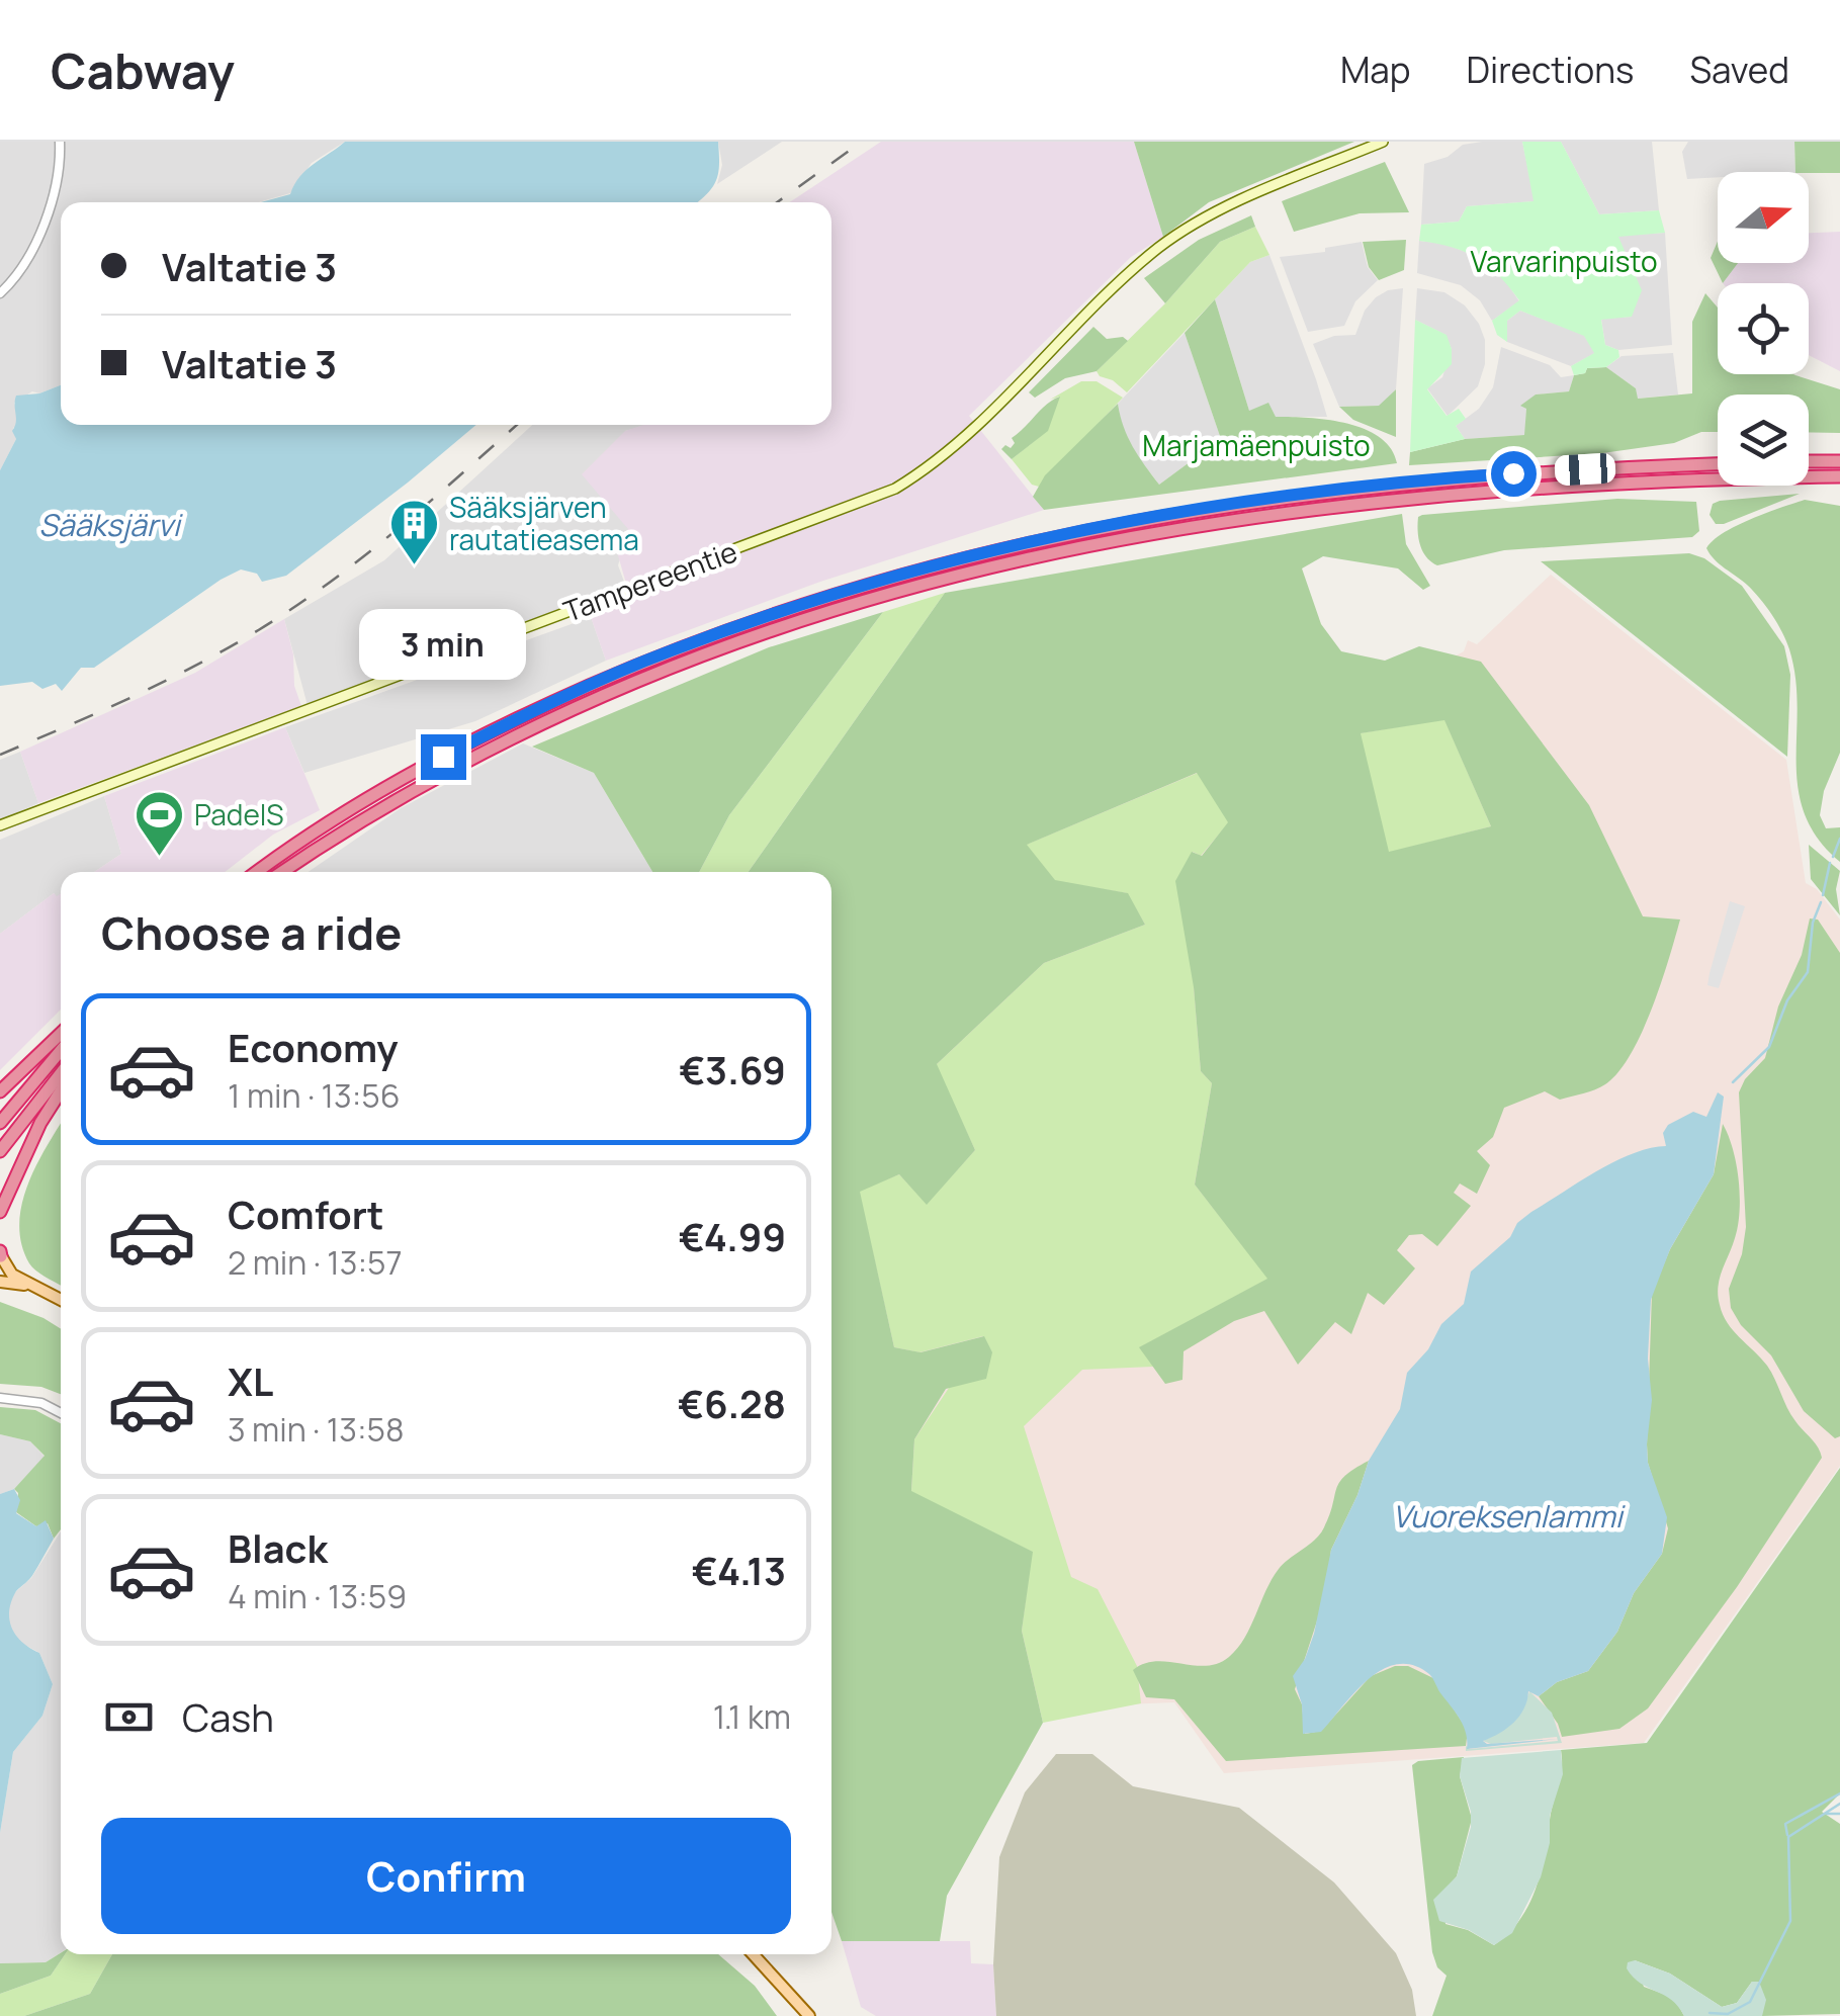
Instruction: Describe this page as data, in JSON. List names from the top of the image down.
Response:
{
  "streets": {
    "main road": ["Tampereentie"]
  },
  "water": ["Sääksjärvi", "Vuoreksenlammi"],
  "parks": ["Varvarinpuisto", "Marjamäenpuisto"],
  "places": {
    "building": ["Sääksjärven rautatieasema"],
    "sports": ["PadelS"]
  },
  "north": "right",
  "page": {
    "header": "Cabway",
    "nav": ["Map", "Directions", "Saved"],
    "banner": ["Valtatie 3", "Valtatie 3"],
    "bubble": "3 min",
    "heading": "Choose a ride",
    "list": [
      {
        "name": "Economy",
        "note": "1 min · 13:56",
        "value": "€3.69"
      },
      {
        "name": "Comfort",
        "note": "2 min · 13:57",
        "value": "€4.99"
      },
      {
        "name": "XL",
        "note": "3 min · 13:58",
        "value": "€6.28"
      },
      {
        "name": "Black",
        "note": "4 min · 13:59",
        "value": "€4.13"
      }
    ],
    "pay": ["Cash", "1.1 km"],
    "buttons": "Confirm"
  }
}
